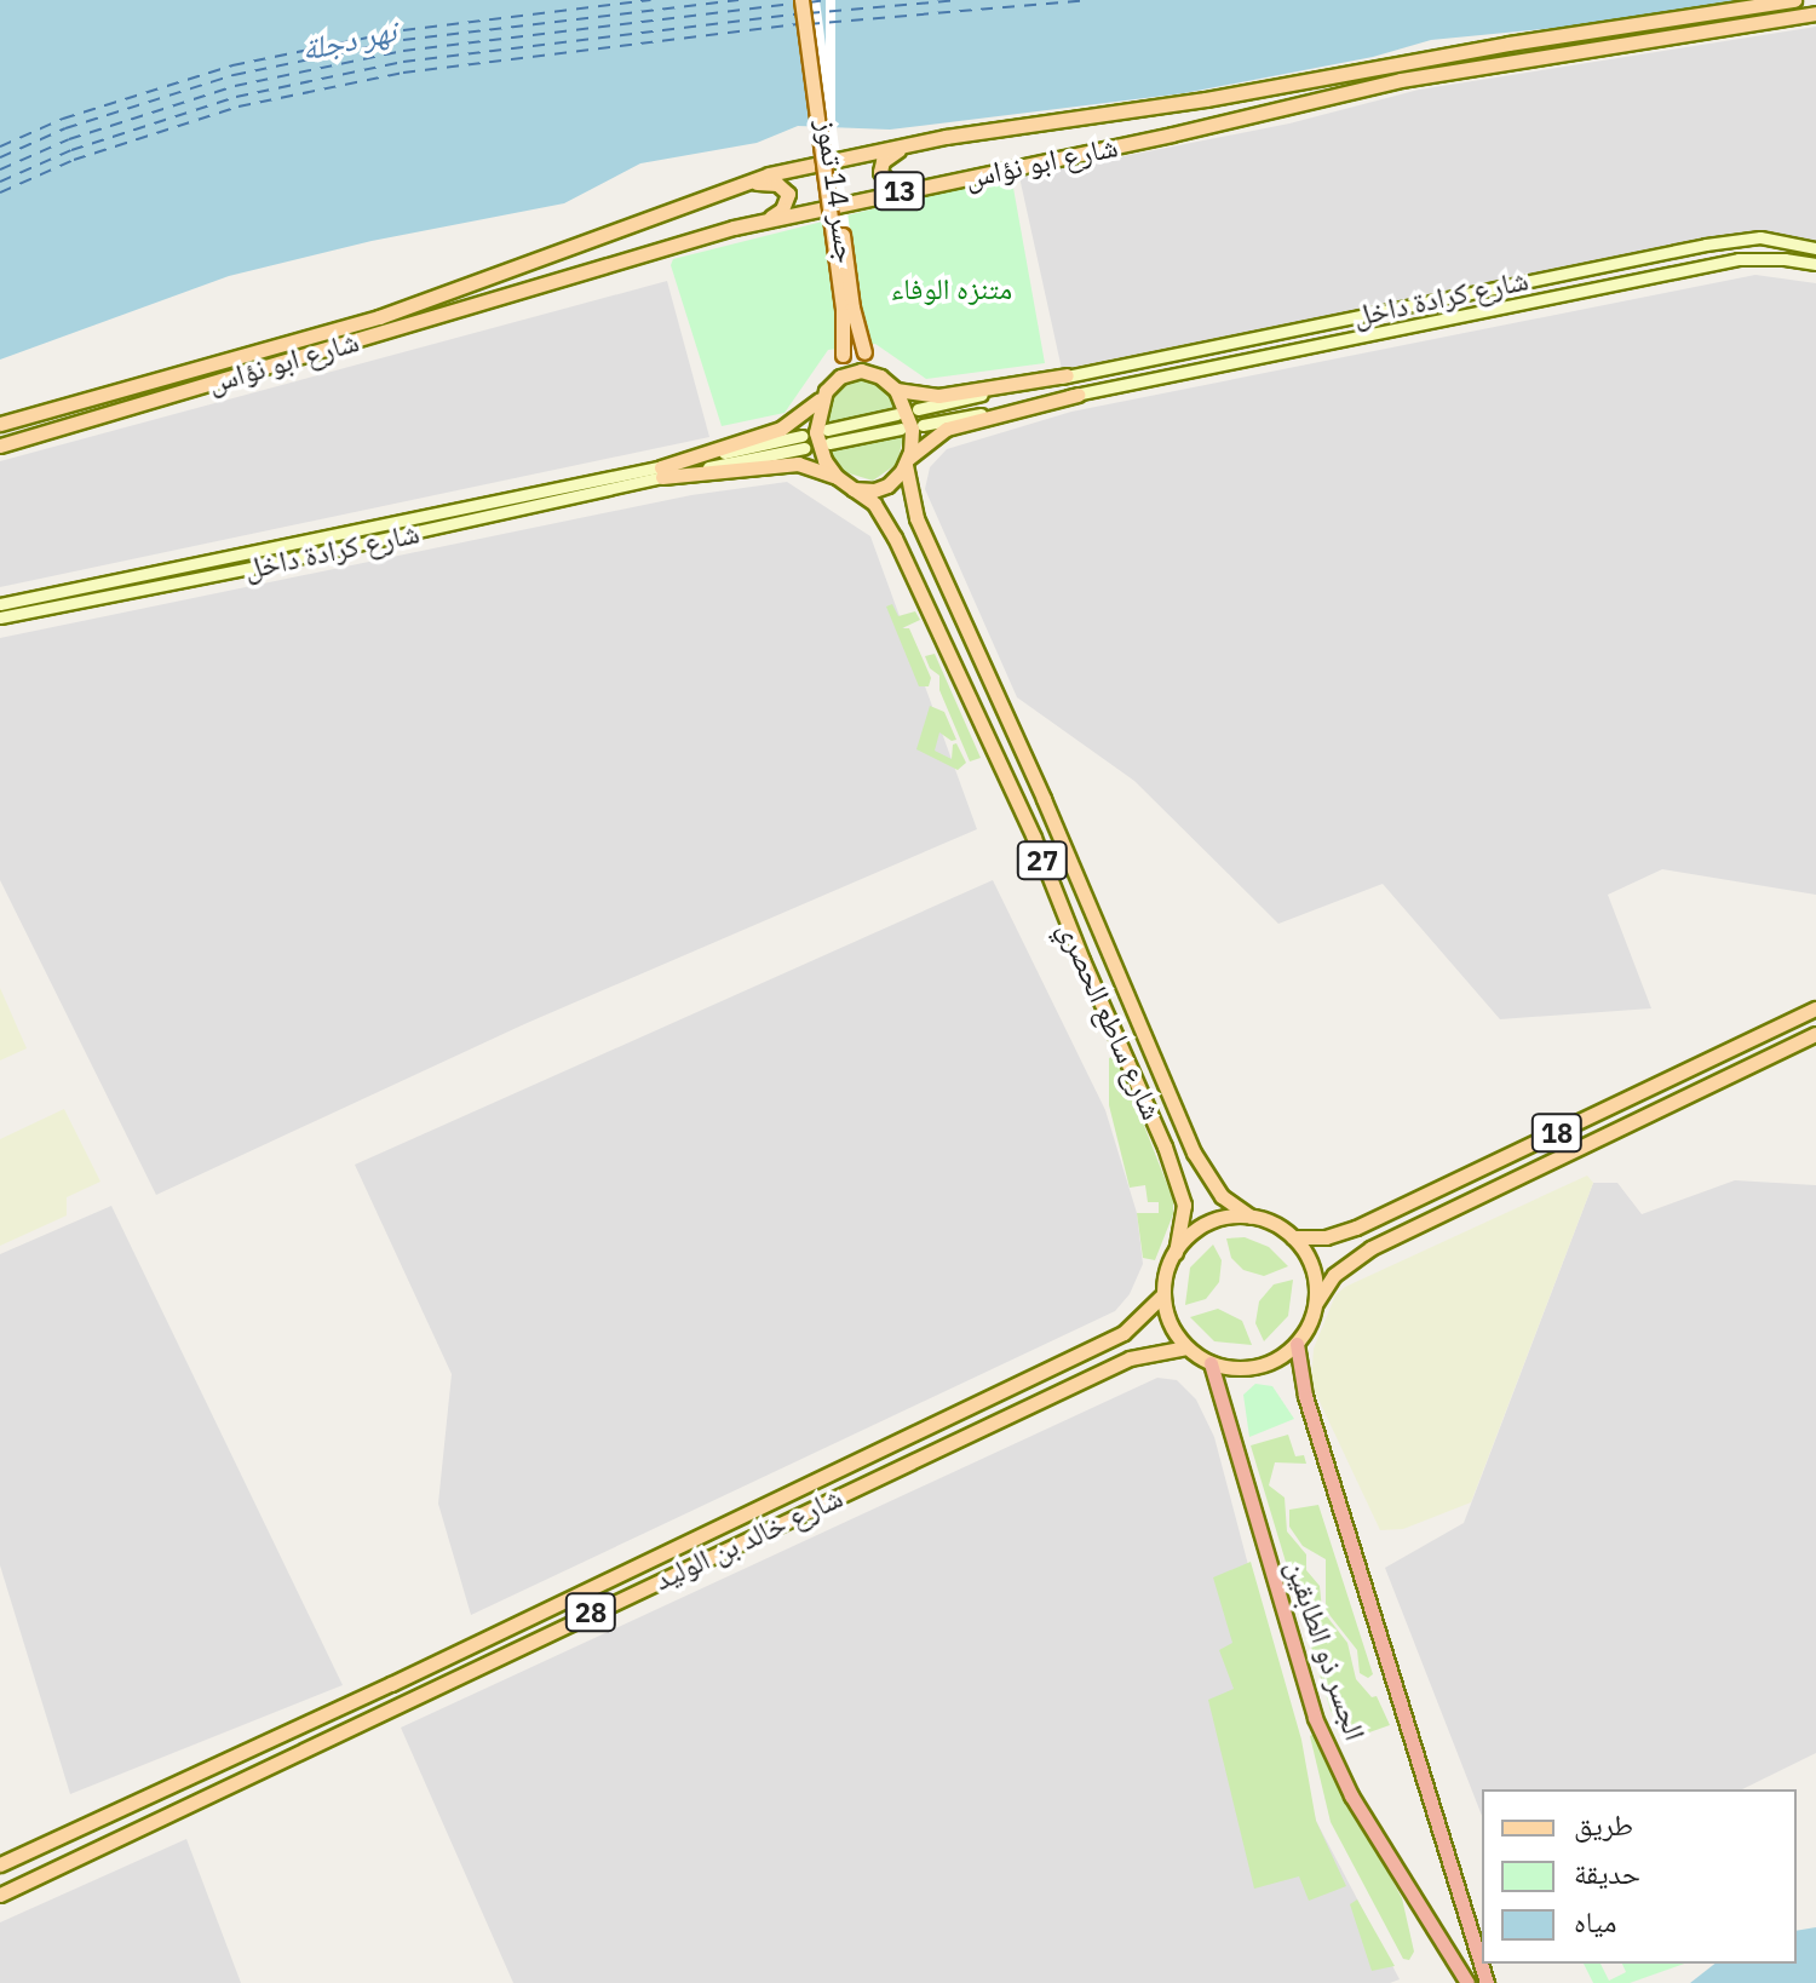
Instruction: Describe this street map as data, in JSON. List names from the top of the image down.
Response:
{
  "streets": {
    "highway": ["الجسر ذو الطابقين"],
    "main road": [
      "شارع ابو نؤاس",
      "جسر 14 تموز",
      "13",
      "شارع كرادة داخل",
      "27",
      "شارع ساطع الحصري",
      "18",
      "شارع خالد بن الوليد",
      "28"
    ]
  },
  "crossings": [
    ["جسر 14 تموز", "شارع ساطع الحصري"],
    ["شارع ساطع الحصري", "18"],
    ["شارع ساطع الحصري", "شارع خالد بن الوليد"],
    ["شارع ساطع الحصري", "الجسر ذو الطابقين"],
    ["18", "شارع خالد بن الوليد"],
    ["18", "الجسر ذو الطابقين"],
    ["شارع خالد بن الوليد", "الجسر ذو الطابقين"]
  ],
  "water": ["نهر دجلة"],
  "parks": ["متنزه الوفاء"],
  "legend": ["طريق", "حديقة", "مياه"]
}
